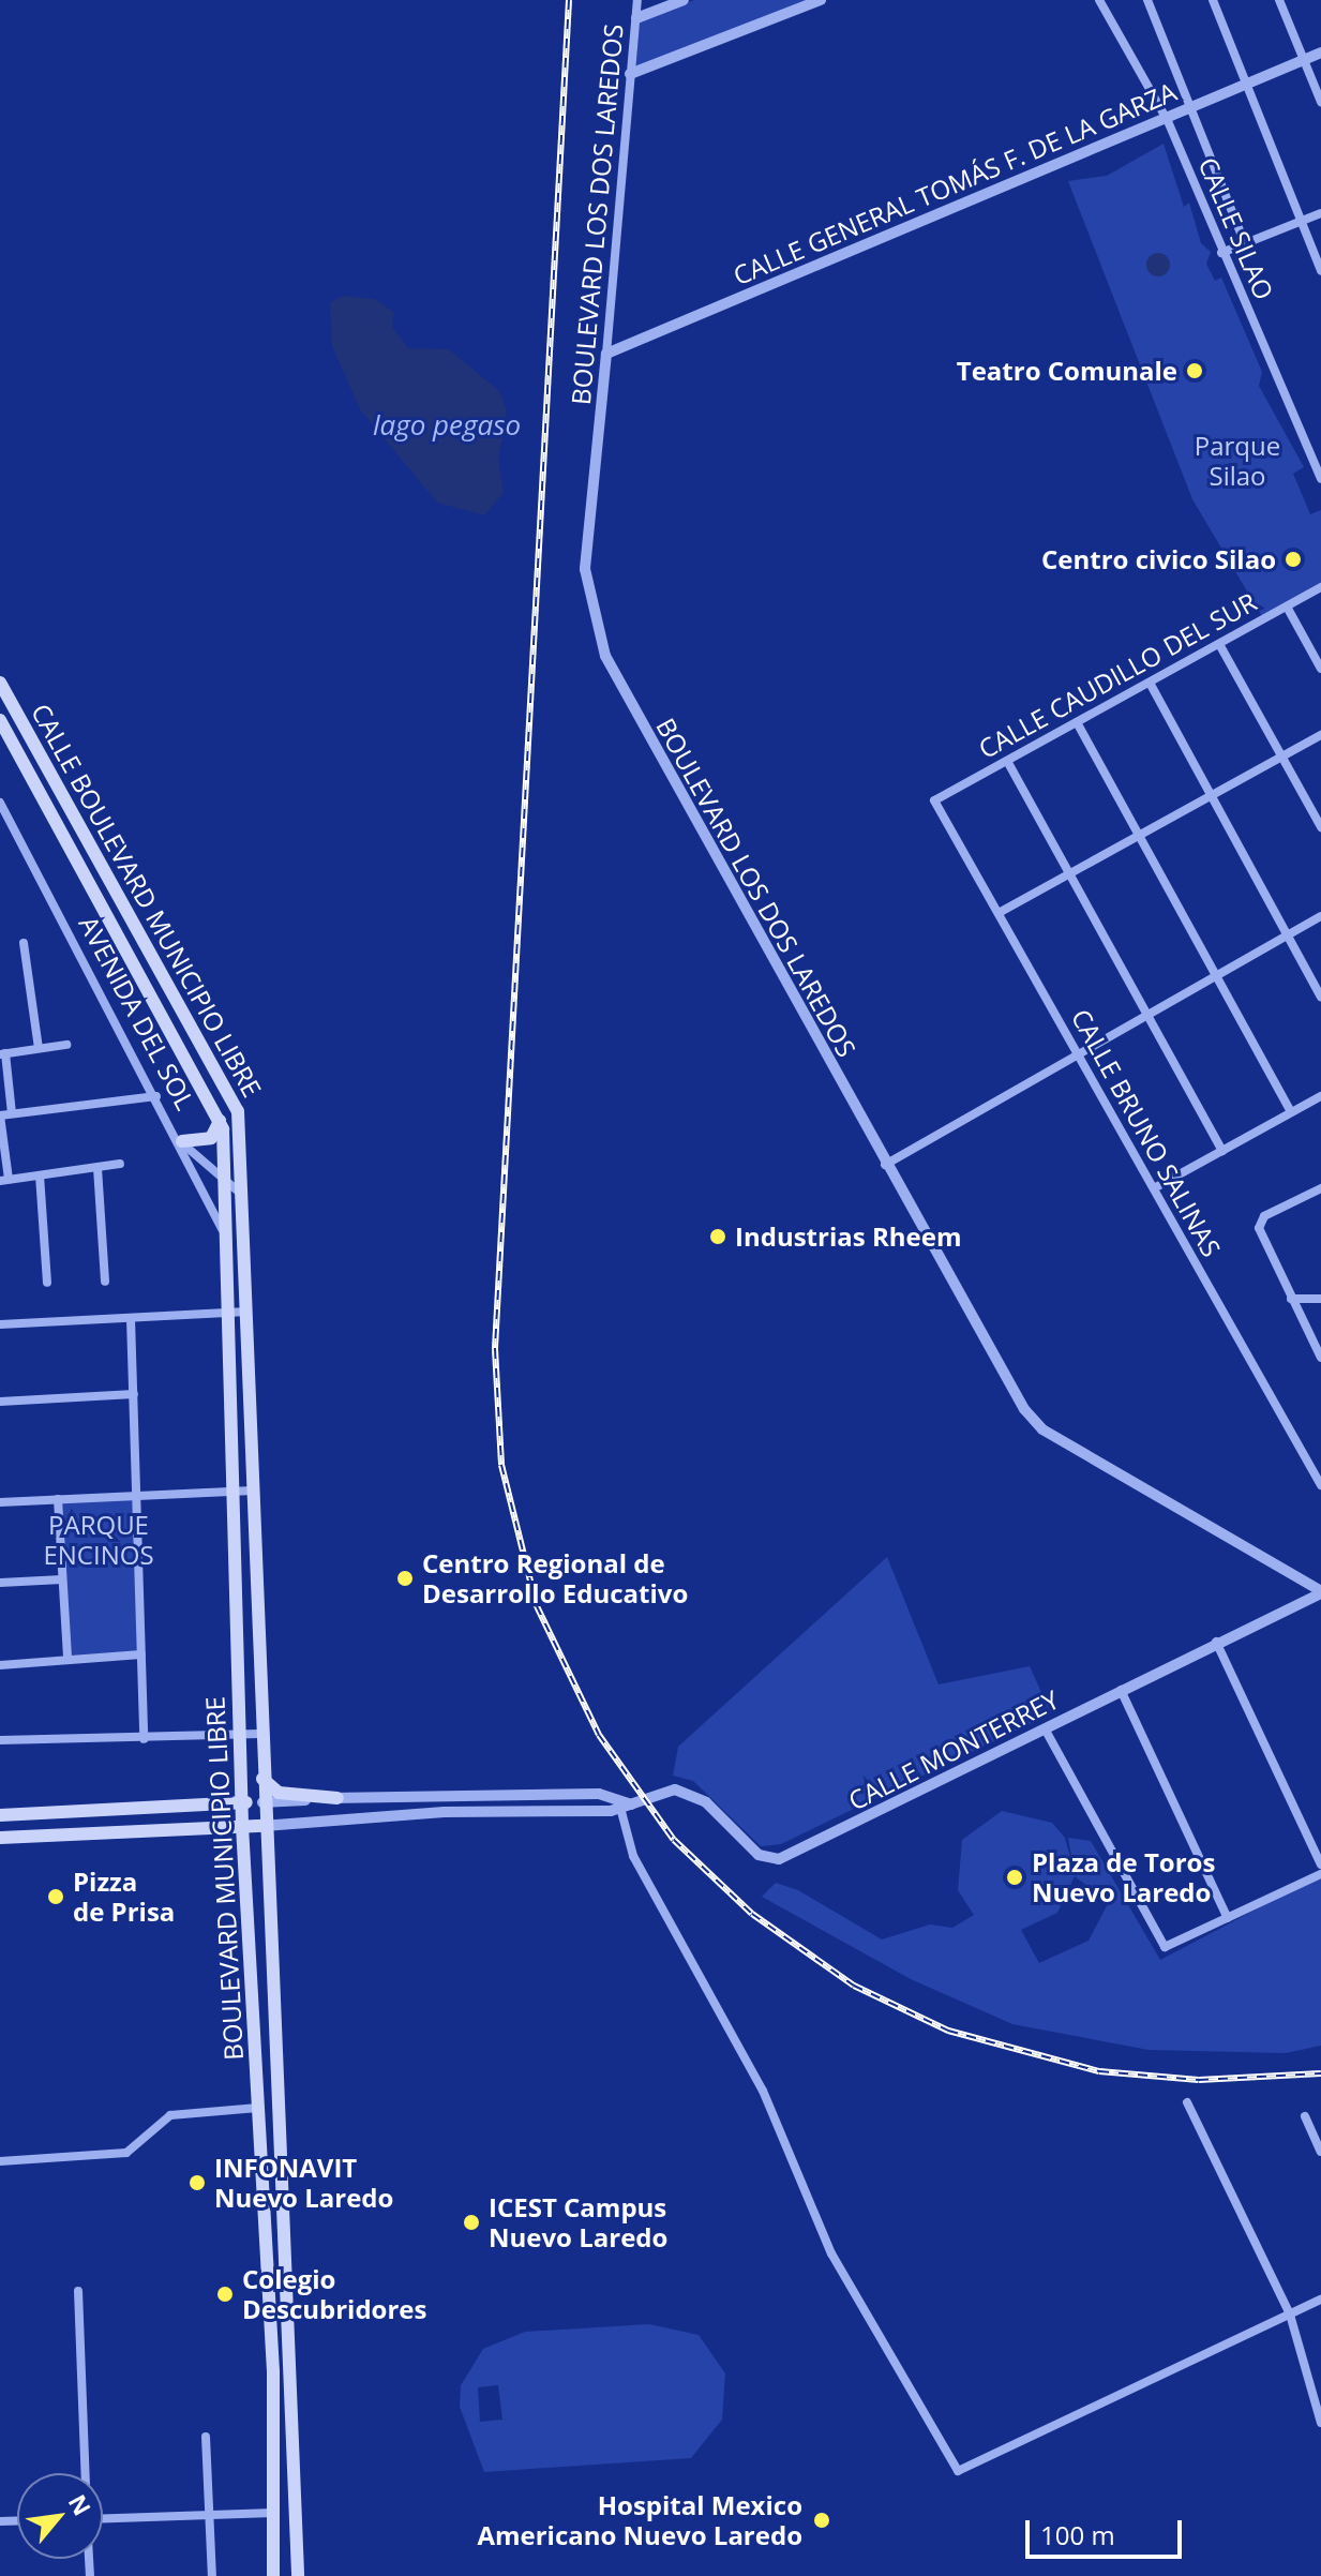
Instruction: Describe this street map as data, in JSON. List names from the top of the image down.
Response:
{
  "streets": {
    "main road": ["CALLE BOULEVARD MUNICIPIO LIBRE", "BOULEVARD MUNICIPIO LIBRE"],
    "street": [
      "CALLE GENERAL TOMÁS F. DE LA GARZA",
      "BOULEVARD LOS DOS LAREDOS",
      "CALLE SILAO",
      "CALLE CAUDILLO DEL SUR",
      "AVENIDA DEL SOL",
      "CALLE BRUNO SALINAS",
      "CALLE MONTERREY"
    ]
  },
  "crossings": [
    ["CALLE GENERAL TOMÁS F. DE LA GARZA", "BOULEVARD LOS DOS LAREDOS"],
    ["CALLE GENERAL TOMÁS F. DE LA GARZA", "CALLE SILAO"],
    ["BOULEVARD LOS DOS LAREDOS", "CALLE MONTERREY"],
    ["CALLE CAUDILLO DEL SUR", "CALLE BRUNO SALINAS"],
    ["CALLE BOULEVARD MUNICIPIO LIBRE", "BOULEVARD MUNICIPIO LIBRE"],
    ["AVENIDA DEL SOL", "BOULEVARD MUNICIPIO LIBRE"]
  ],
  "water": ["lago pegaso"],
  "parks": ["Parque Silao", "PARQUE ENCINOS"],
  "places": [
    "Teatro Comunale",
    "Centro civico Silao",
    "Industrias Rheem",
    "Centro Regional de Desarrollo Educativo",
    "Plaza de Toros Nuevo Laredo",
    "Pizza de Prisa",
    "INFONAVIT Nuevo Laredo",
    "ICEST Campus Nuevo Laredo",
    "Colegio Descubridores",
    "Hospital Mexico Americano Nuevo Laredo"
  ],
  "scale_bar": "100 m",
  "north": "top right"
}
